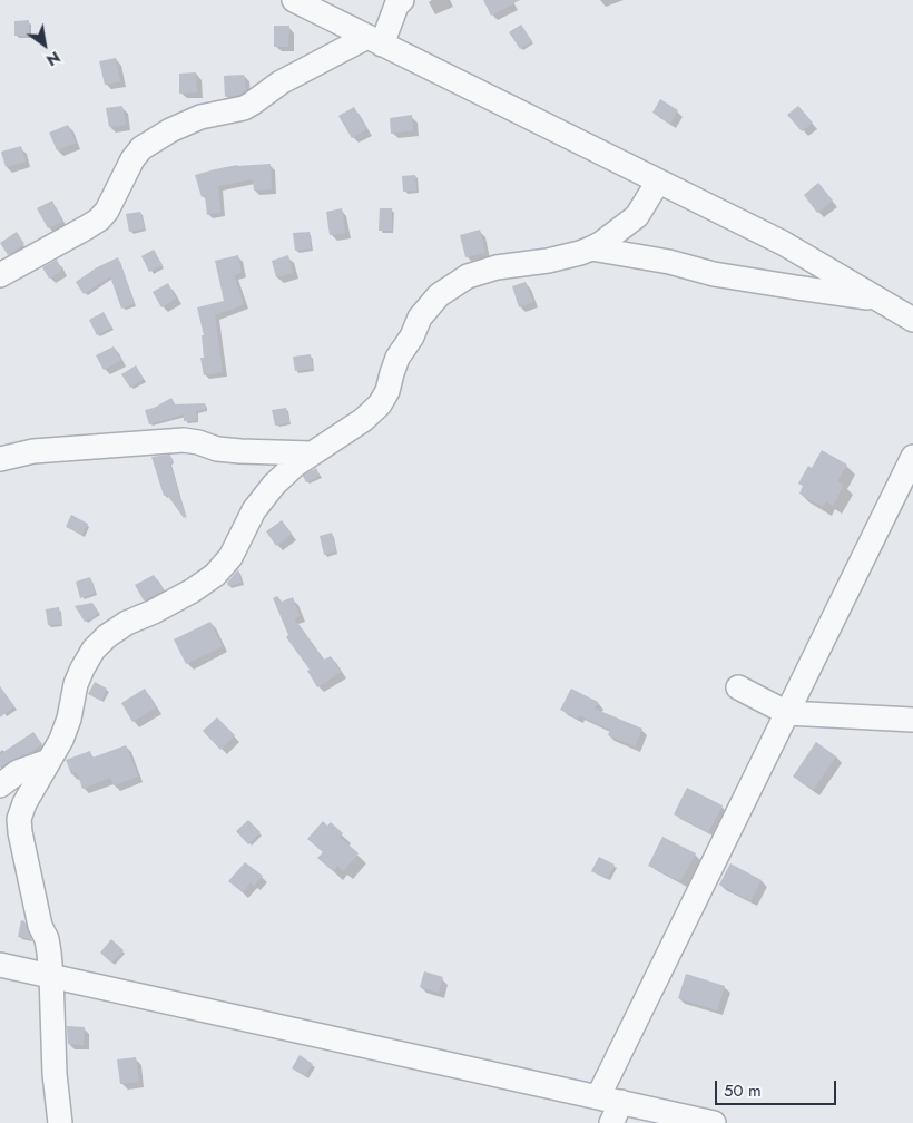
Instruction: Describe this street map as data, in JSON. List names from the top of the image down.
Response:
{
  "scale_bar": "50 m",
  "north": "bottom right"
}
